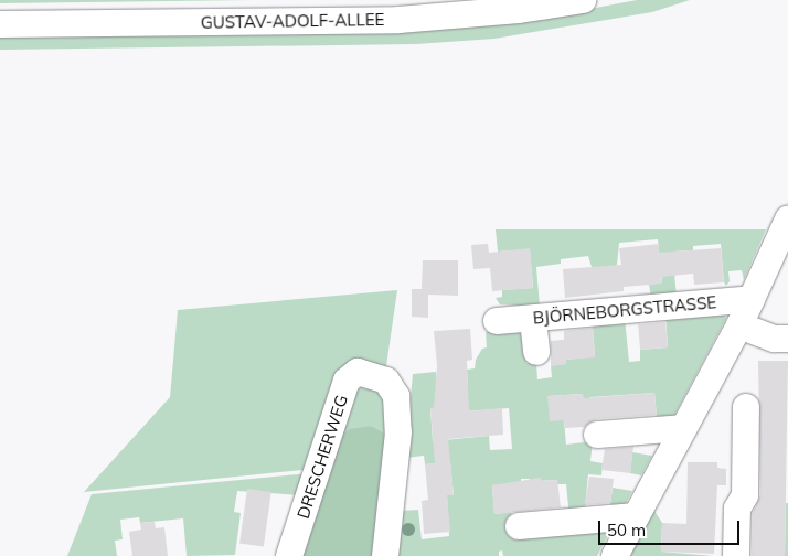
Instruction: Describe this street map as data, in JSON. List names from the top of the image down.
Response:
{
  "streets": {
    "street": ["GUSTAV-ADOLF-ALLEE", "BJÖRNEBORGSTRASSE", "DRESCHERWEG"]
  },
  "scale_bar": "50 m"
}
